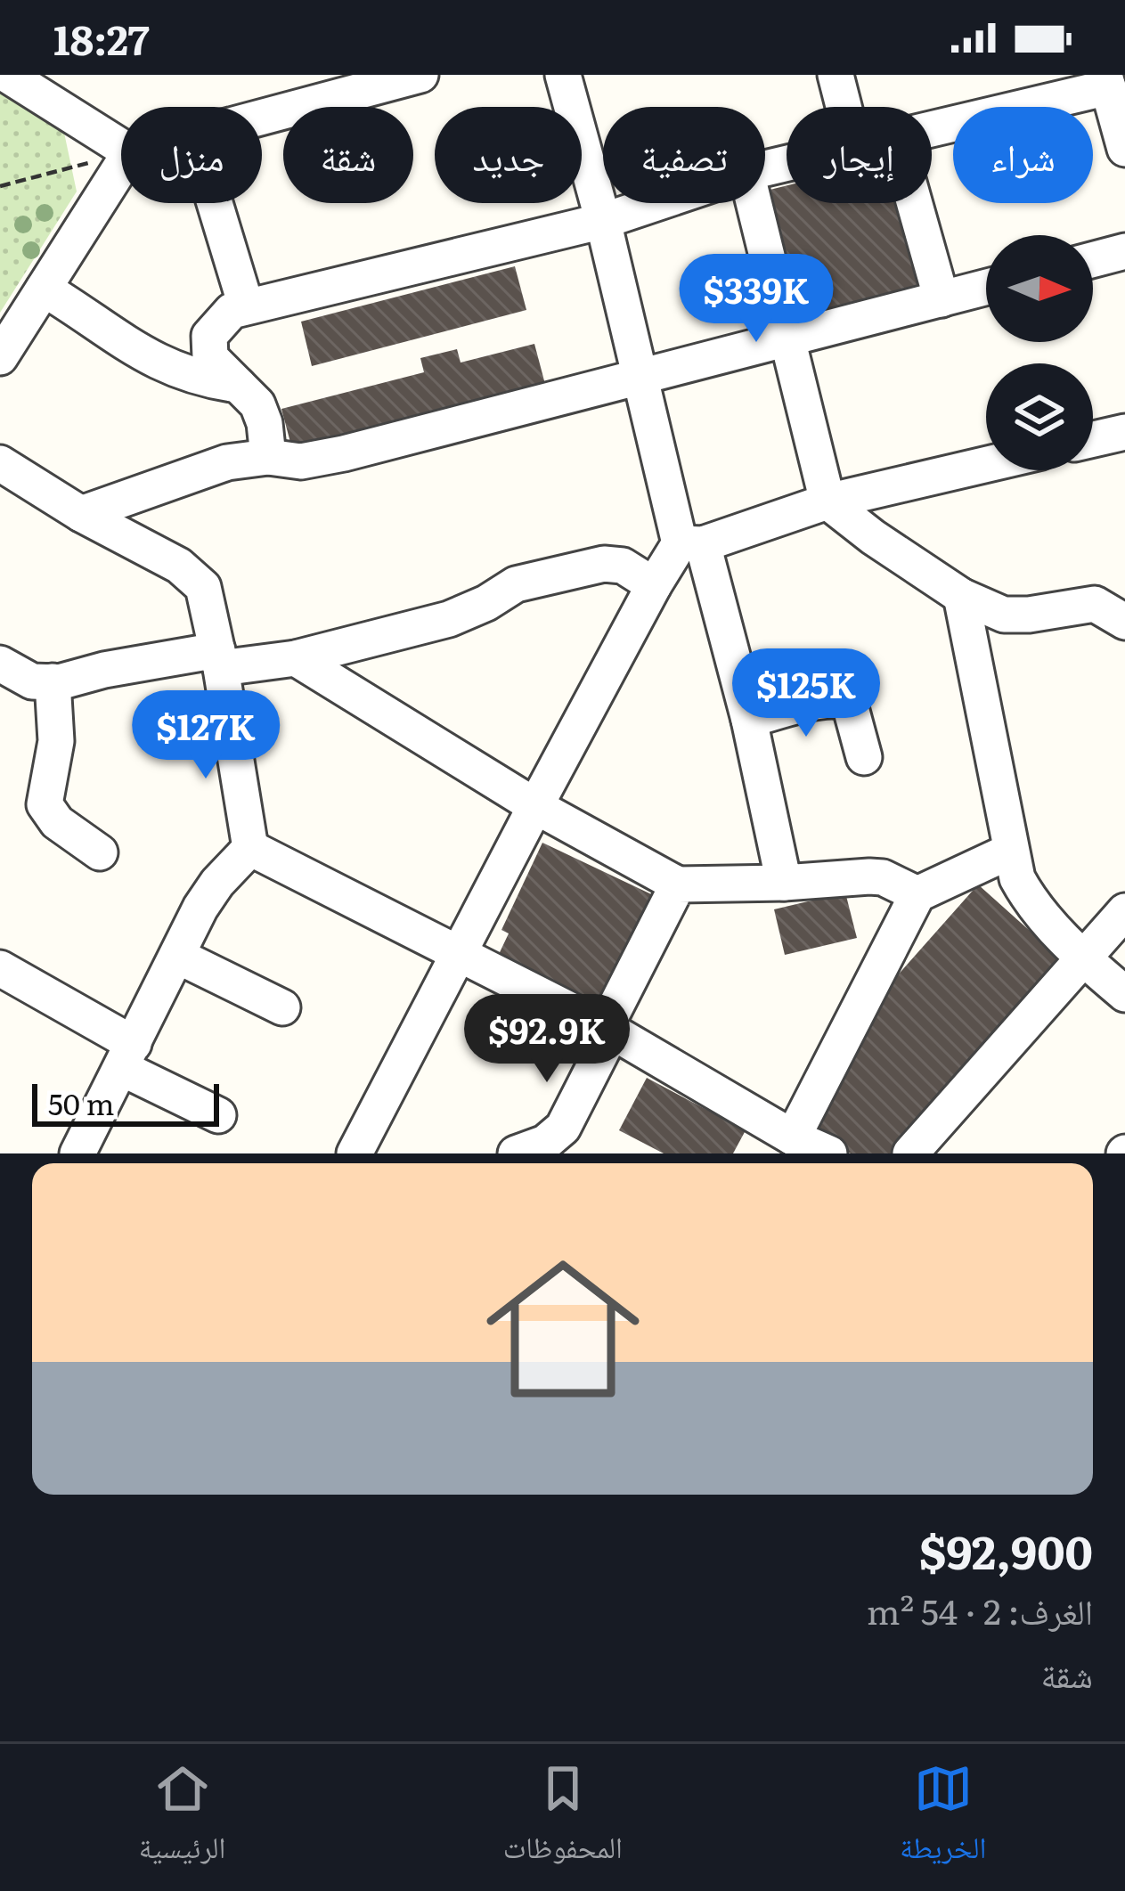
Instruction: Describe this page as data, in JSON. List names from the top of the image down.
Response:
{
  "scale_bar": "50 m",
  "north": "right",
  "page": {
    "status": "18:27",
    "chip": [
      "شراء",
      "إيجار",
      "تصفية",
      "جديد",
      "شقة",
      "منزل"
    ],
    "price": [
      "$339K",
      "$125K",
      "$127K",
      "$92.9K"
    ],
    "scale": "50 m",
    "list": [
      {
        "name": "$92,900",
        "note": "الغرف: 2 · 54 m² · شقة"
      }
    ],
    "tabs": ["الخريطة", "المحفوظات", "الرئيسية"]
  }
}
